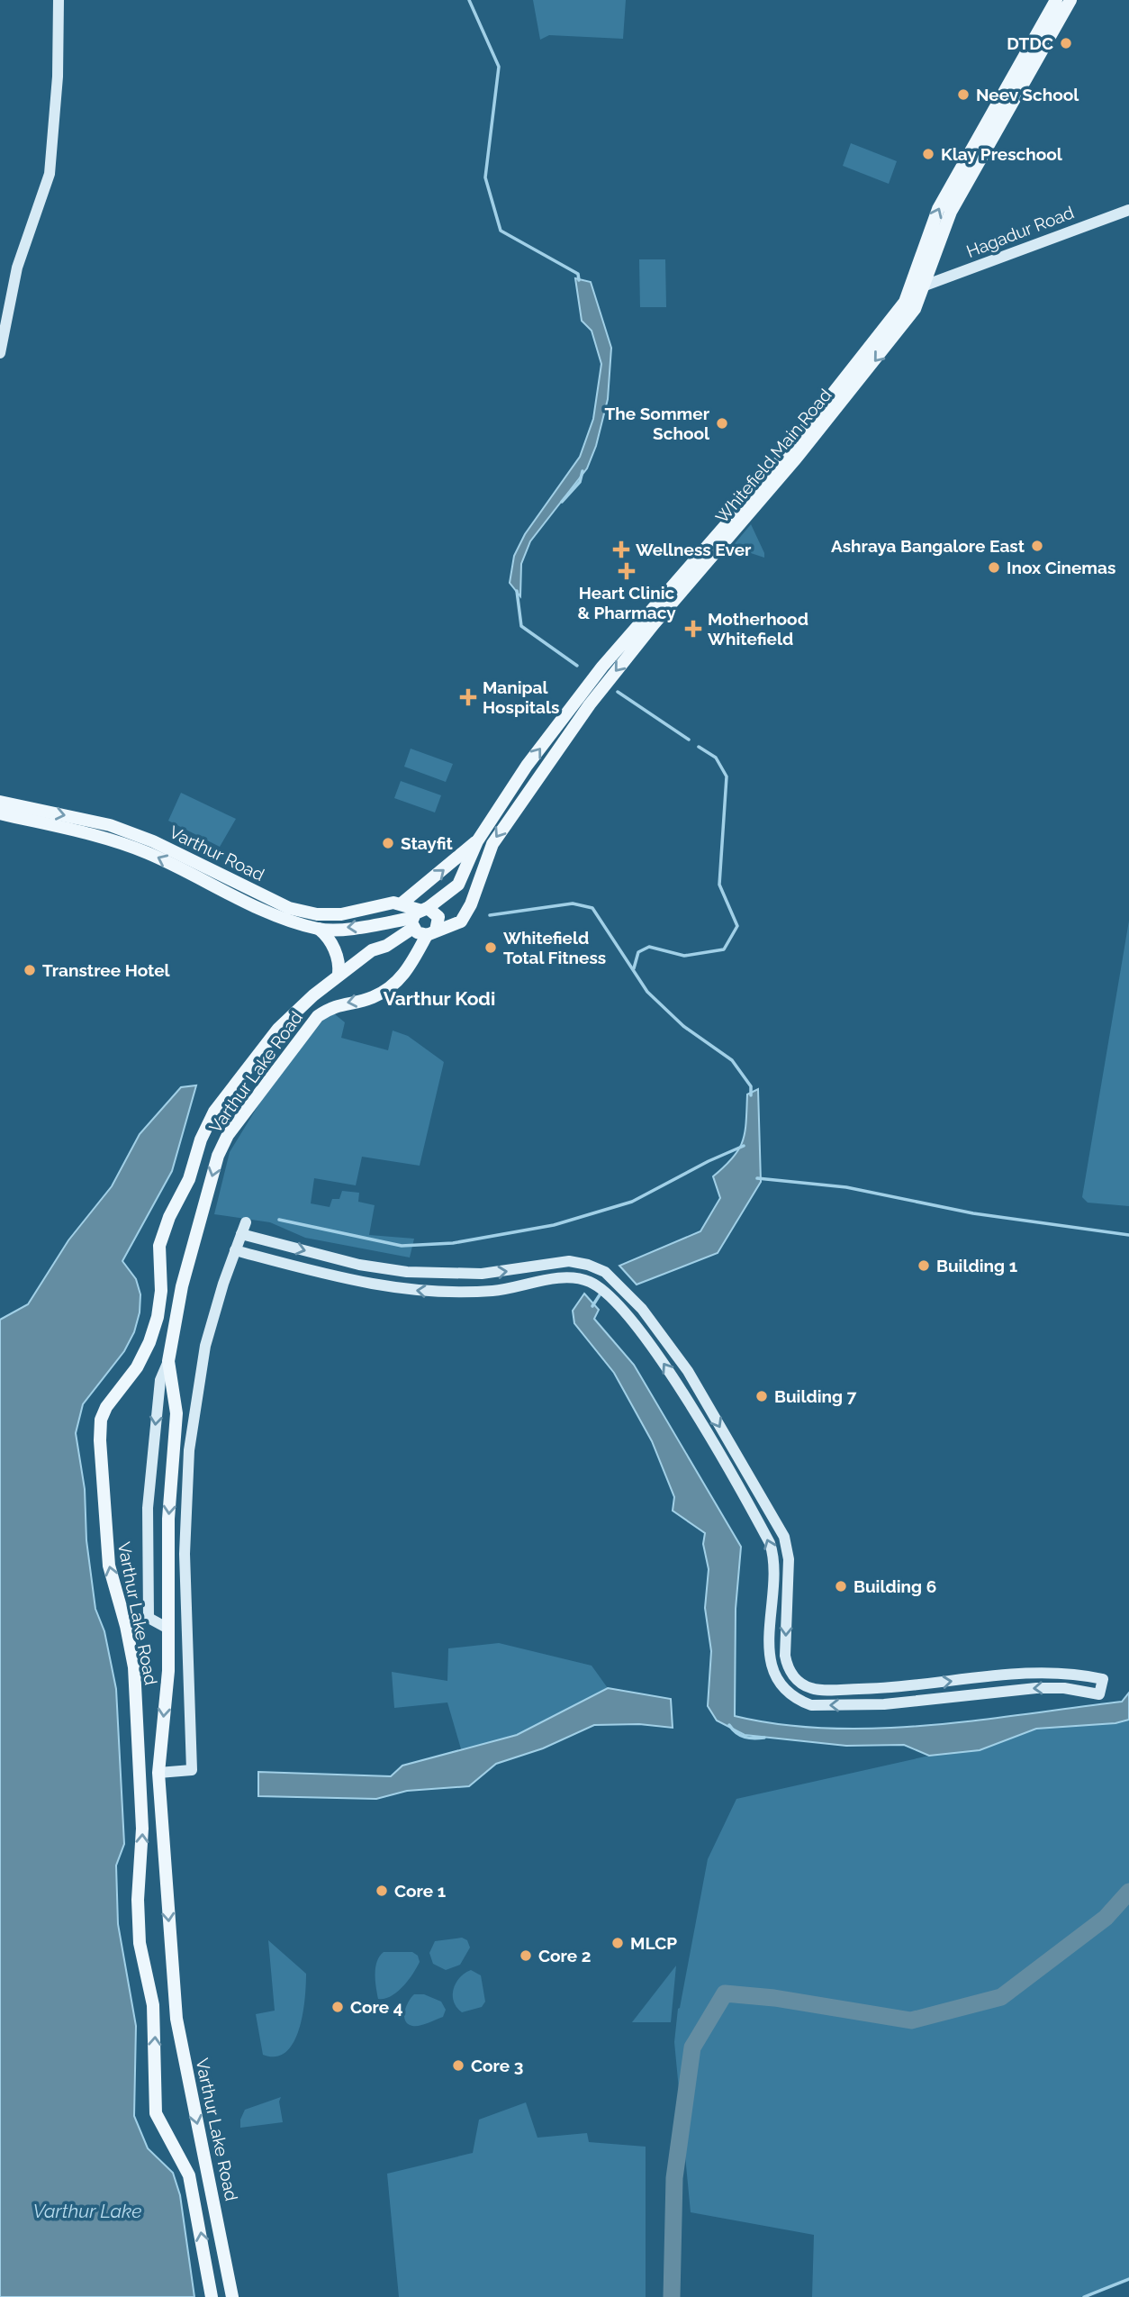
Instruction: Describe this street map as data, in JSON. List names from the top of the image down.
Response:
{
  "streets": {
    "main road": ["Whitefield Main Road", "Varthur Road", "Varthur Lake Road"],
    "street": ["Hagadur Road"]
  },
  "crossings": [
    ["Hagadur Road", "Whitefield Main Road"],
    ["Whitefield Main Road", "Varthur Road"],
    ["Whitefield Main Road", "Varthur Lake Road"],
    ["Varthur Road", "Varthur Lake Road"]
  ],
  "districts": ["Varthur Kodi"],
  "water": ["Varthur Lake"],
  "places": {
    "other": [
      "DTDC",
      "Neev School",
      "Klay Preschool",
      "The Sommer School",
      "Ashraya Bangalore East",
      "Inox Cinemas",
      "Stayfit",
      "Whitefield Total Fitness",
      "Transtree Hotel",
      "Building 1",
      "Building 7",
      "Building 6",
      "Core 1",
      "MLCP",
      "Core 2",
      "Core 4",
      "Core 3"
    ],
    "health": [
      "Wellness Ever",
      "Heart Clinic & Pharmacy",
      "Motherhood Whitefield",
      "Manipal Hospitals"
    ]
  }
}
